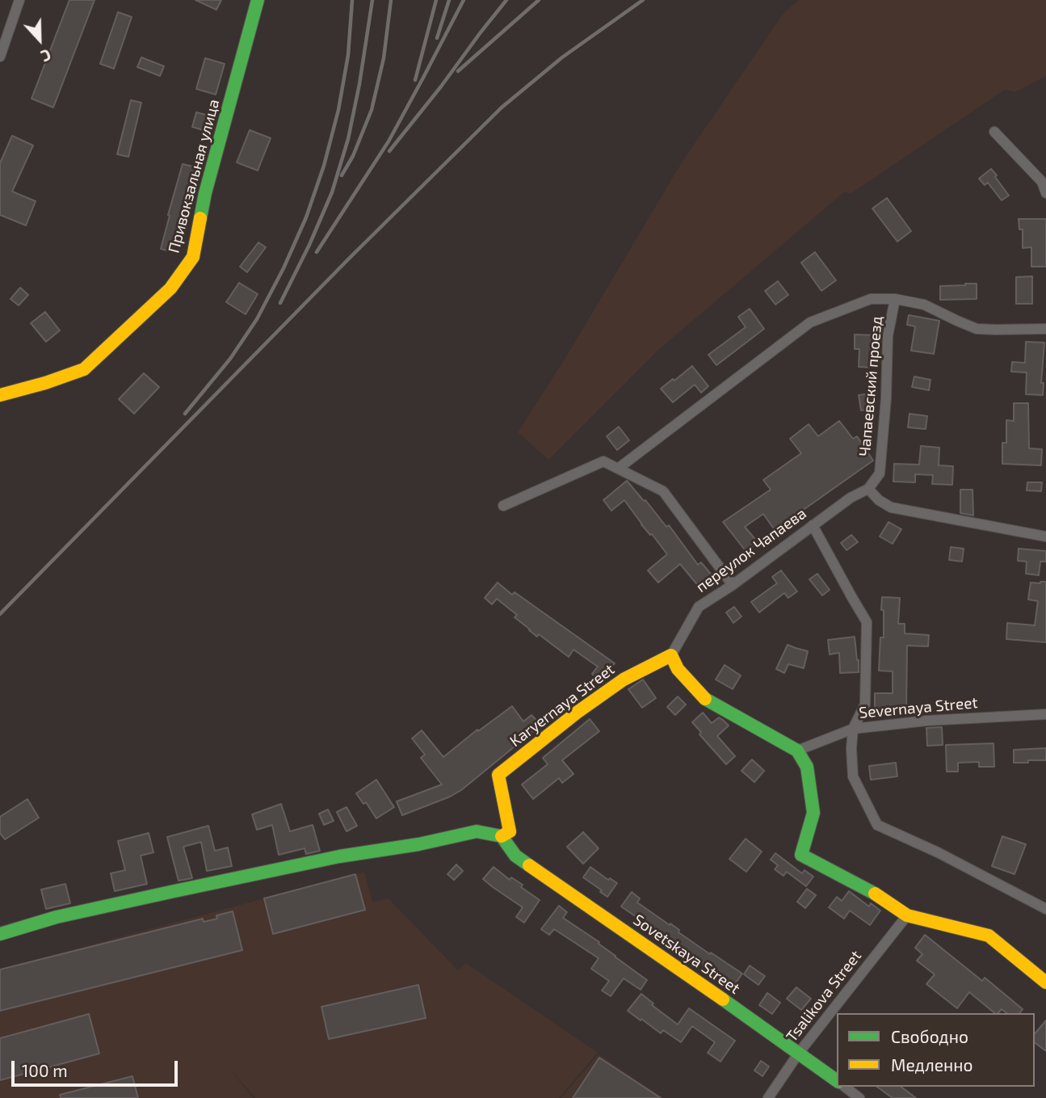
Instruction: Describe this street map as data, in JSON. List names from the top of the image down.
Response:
{
  "streets": {
    "street": [
      "Привокзальная улица",
      "Чапаевский проезд",
      "переулок Чапаева",
      "Karyernaya Street",
      "Severnaya Street",
      "Sovetskaya Street",
      "Tsalikova Street"
    ]
  },
  "crossings": [
    ["Чапаевский проезд", "переулок Чапаева"],
    ["переулок Чапаева", "Karyernaya Street"],
    ["Karyernaya Street", "Sovetskaya Street"],
    ["Sovetskaya Street", "Tsalikova Street"]
  ],
  "legend": ["Свободно", "Медленно"],
  "scale_bar": "100 m",
  "north": "bottom"
}
